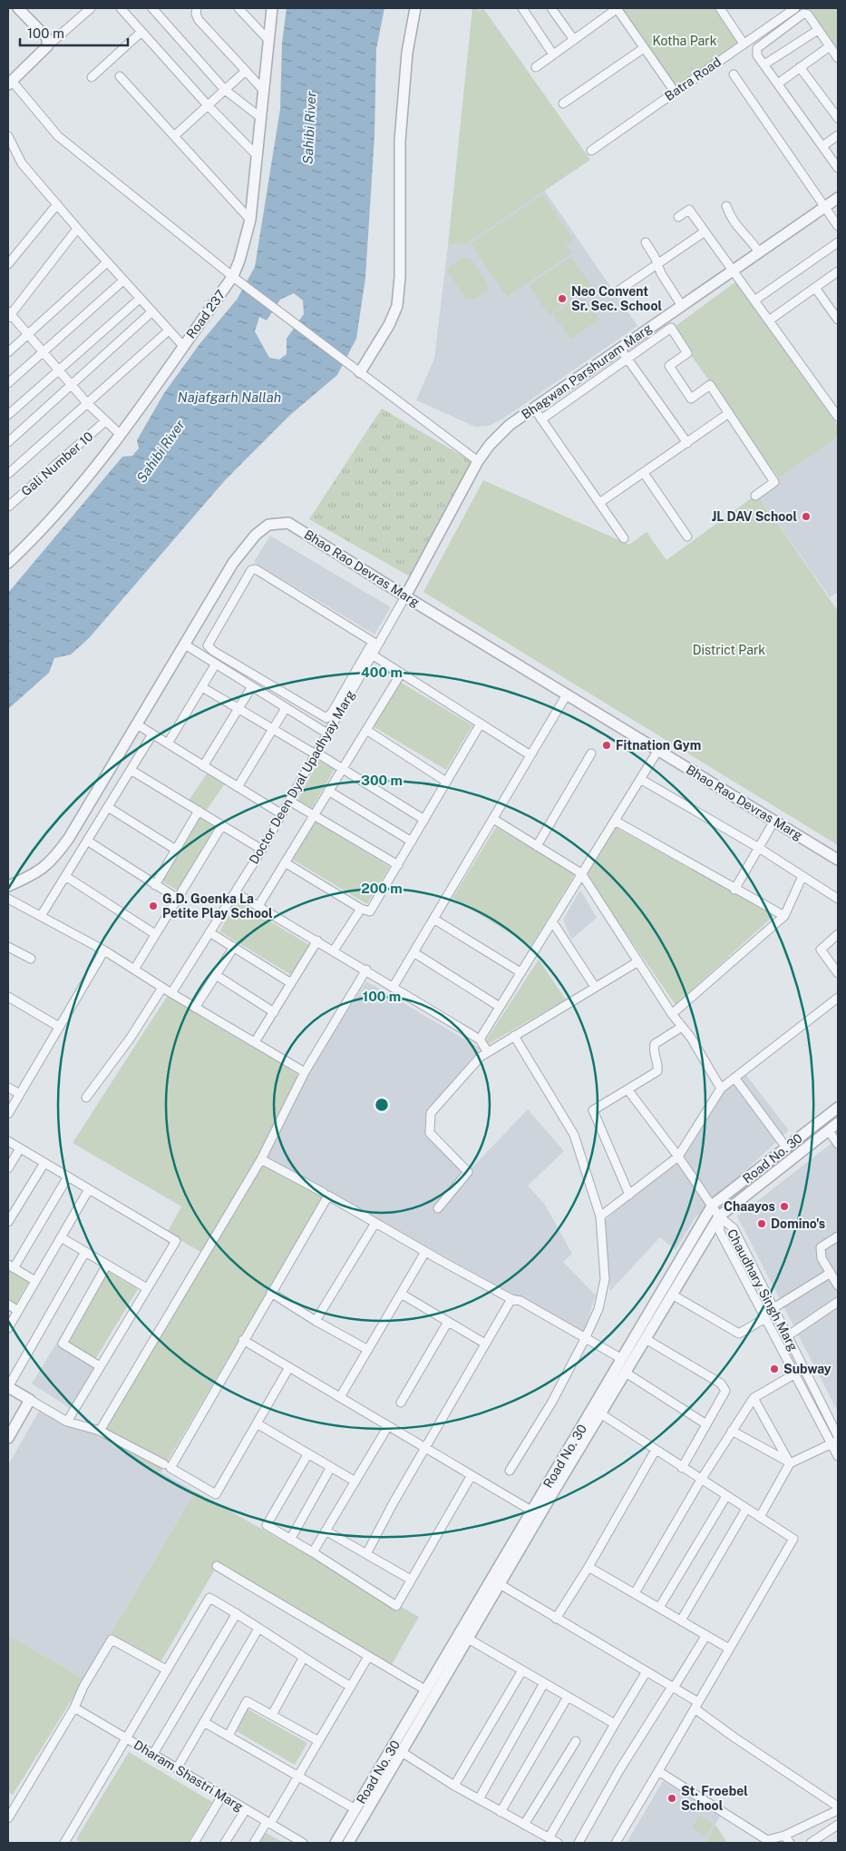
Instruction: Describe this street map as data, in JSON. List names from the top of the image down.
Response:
{
  "streets": {
    "street": [
      "Batra Road",
      "Road 237",
      "Bhagwan Parshuram Marg",
      "Gali Number 10",
      "Bhao Rao Devras Marg",
      "Doctor Deen Dyal Upadhyay Marg",
      "Road No. 30",
      "Chaudhary Singh Marg",
      "Dharam Shastri Marg"
    ]
  },
  "crossings": [
    ["Bhagwan Parshuram Marg", "Doctor Deen Dyal Upadhyay Marg"],
    ["Bhao Rao Devras Marg", "Doctor Deen Dyal Upadhyay Marg"],
    ["Road No. 30", "Chaudhary Singh Marg"]
  ],
  "water": ["Sahibi River", "Najafgarh Nallah"],
  "parks": ["Kotha Park", "District Park"],
  "places": [
    "Neo Convent Sr. Sec. School",
    "JL DAV School",
    "Fitnation Gym",
    "G.D. Goenka La Petite Play School",
    "Chaayos",
    "Domino's",
    "Subway",
    "St. Froebel School"
  ],
  "scale_bar": "100 m",
  "rings": [
    "400 m",
    "300 m",
    "200 m",
    "100 m"
  ]
}
